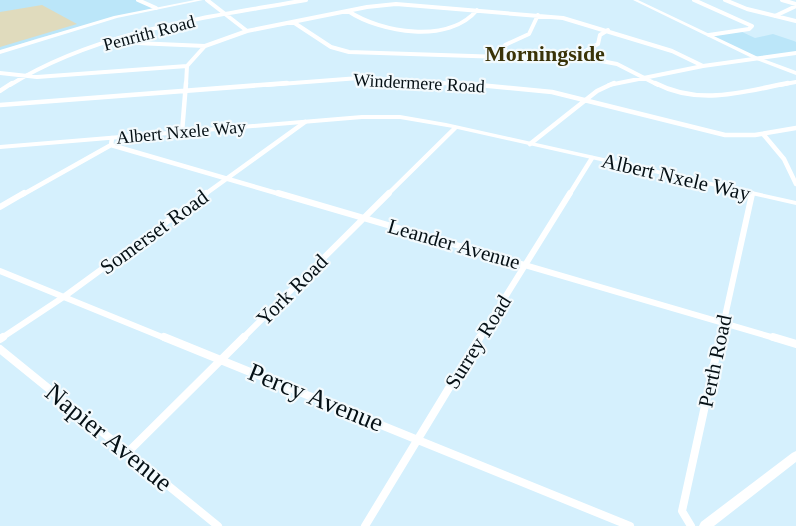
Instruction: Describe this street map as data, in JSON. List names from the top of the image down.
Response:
{
  "streets": {
    "main road": ["Albert Nxele Way"],
    "street": [
      "Penrith Road",
      "Windermere Road",
      "Somerset Road",
      "Leander Avenue",
      "York Road",
      "Surrey Road",
      "Perth Road",
      "Percy Avenue",
      "Napier Avenue"
    ]
  },
  "crossings": [
    ["Albert Nxele Way", "Somerset Road"],
    ["Albert Nxele Way", "Leander Avenue"],
    ["Albert Nxele Way", "York Road"],
    ["Albert Nxele Way", "Surrey Road"],
    ["Albert Nxele Way", "Perth Road"],
    ["Somerset Road", "Leander Avenue"],
    ["Somerset Road", "Percy Avenue"],
    ["Leander Avenue", "York Road"],
    ["Leander Avenue", "Surrey Road"],
    ["Leander Avenue", "Perth Road"],
    ["York Road", "Percy Avenue"],
    ["York Road", "Napier Avenue"],
    ["Surrey Road", "Percy Avenue"]
  ],
  "districts": ["Morningside"]
}
